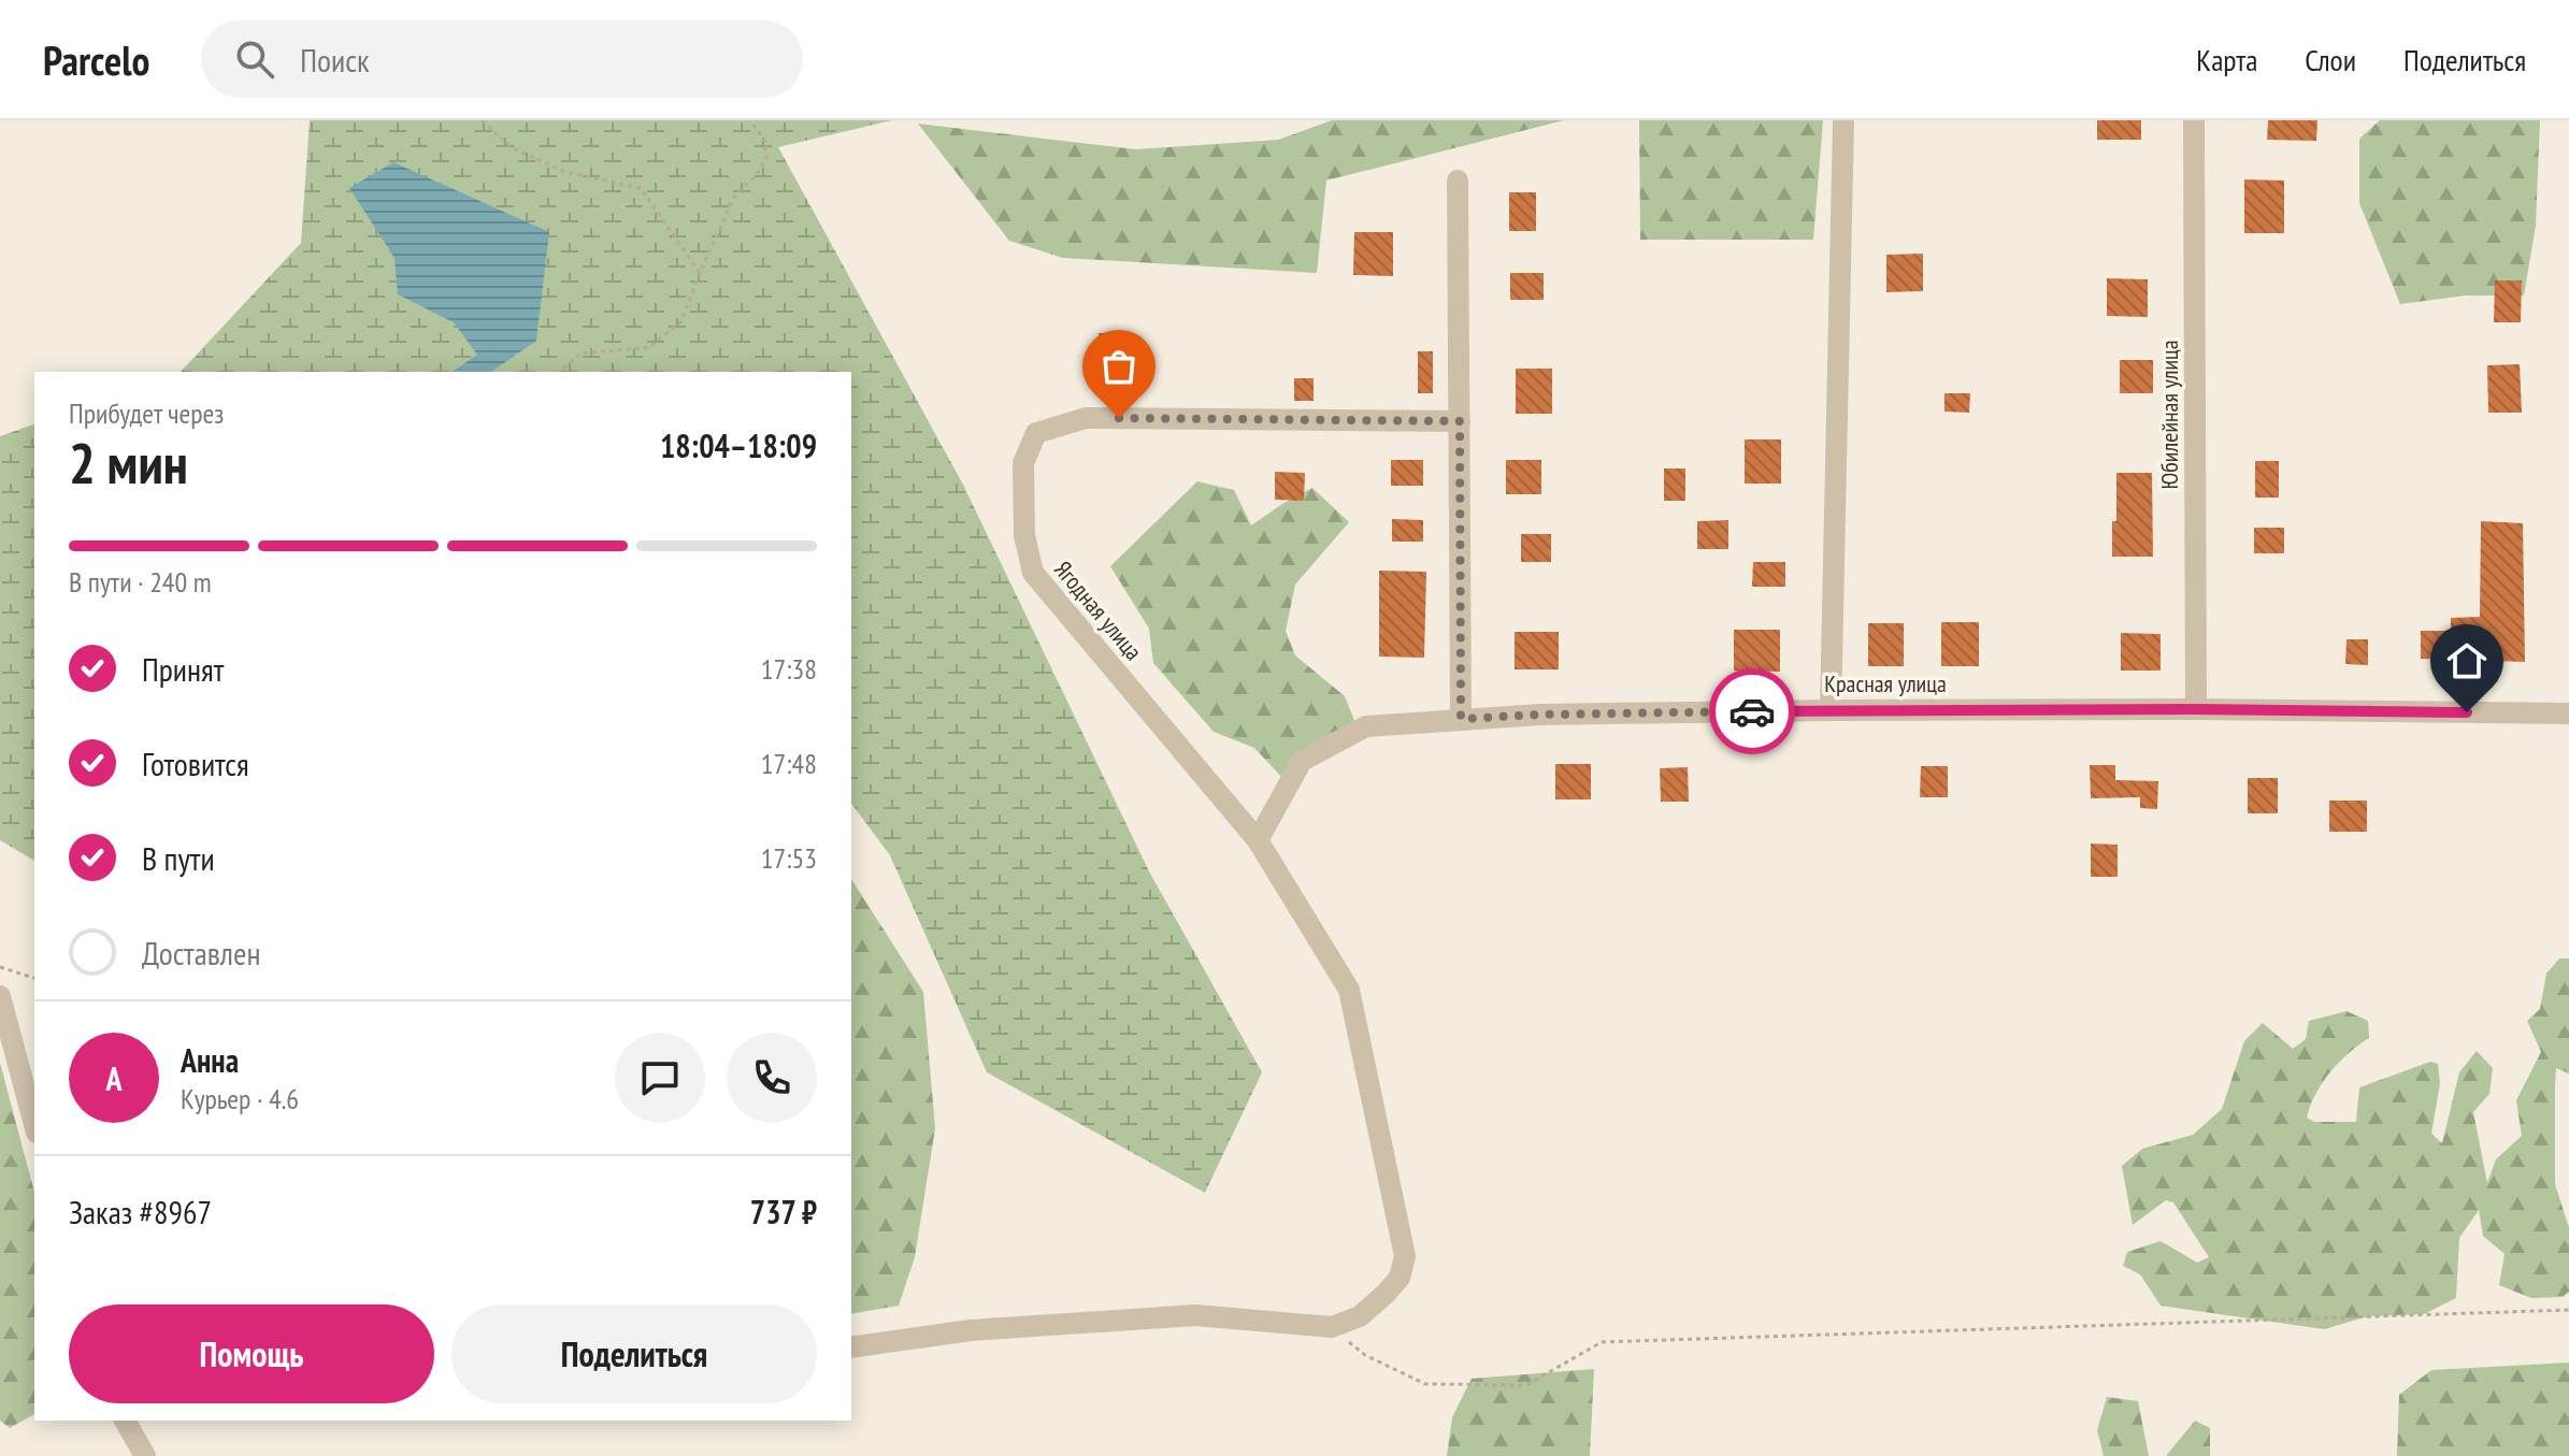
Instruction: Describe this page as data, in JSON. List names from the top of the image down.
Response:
{
  "streets": {
    "street": ["Юбилейная улица", "Ягодная улица", "Красная улица"]
  },
  "crossings": [
    ["Юбилейная улица", "Красная улица"],
    ["Ягодная улица", "Красная улица"]
  ],
  "page": {
    "header": "Parcelo",
    "search": "Поиск",
    "nav": ["Карта", "Слои", "Поделиться"],
    "heading": ["2 мин", "Прибудет через", "18:04–18:09"],
    "panel": [
      "Анна",
      "Курьер · 4.6",
      "Заказ #8967",
      "737 ₽"
    ],
    "bar": "В пути · 240 m",
    "list": [
      ["Принят", "17:38"],
      ["Готовится", "17:48"],
      ["В пути", "17:53"],
      "Доставлен"
    ],
    "round": "А",
    "buttons": ["Помощь", "Поделиться"]
  }
}
